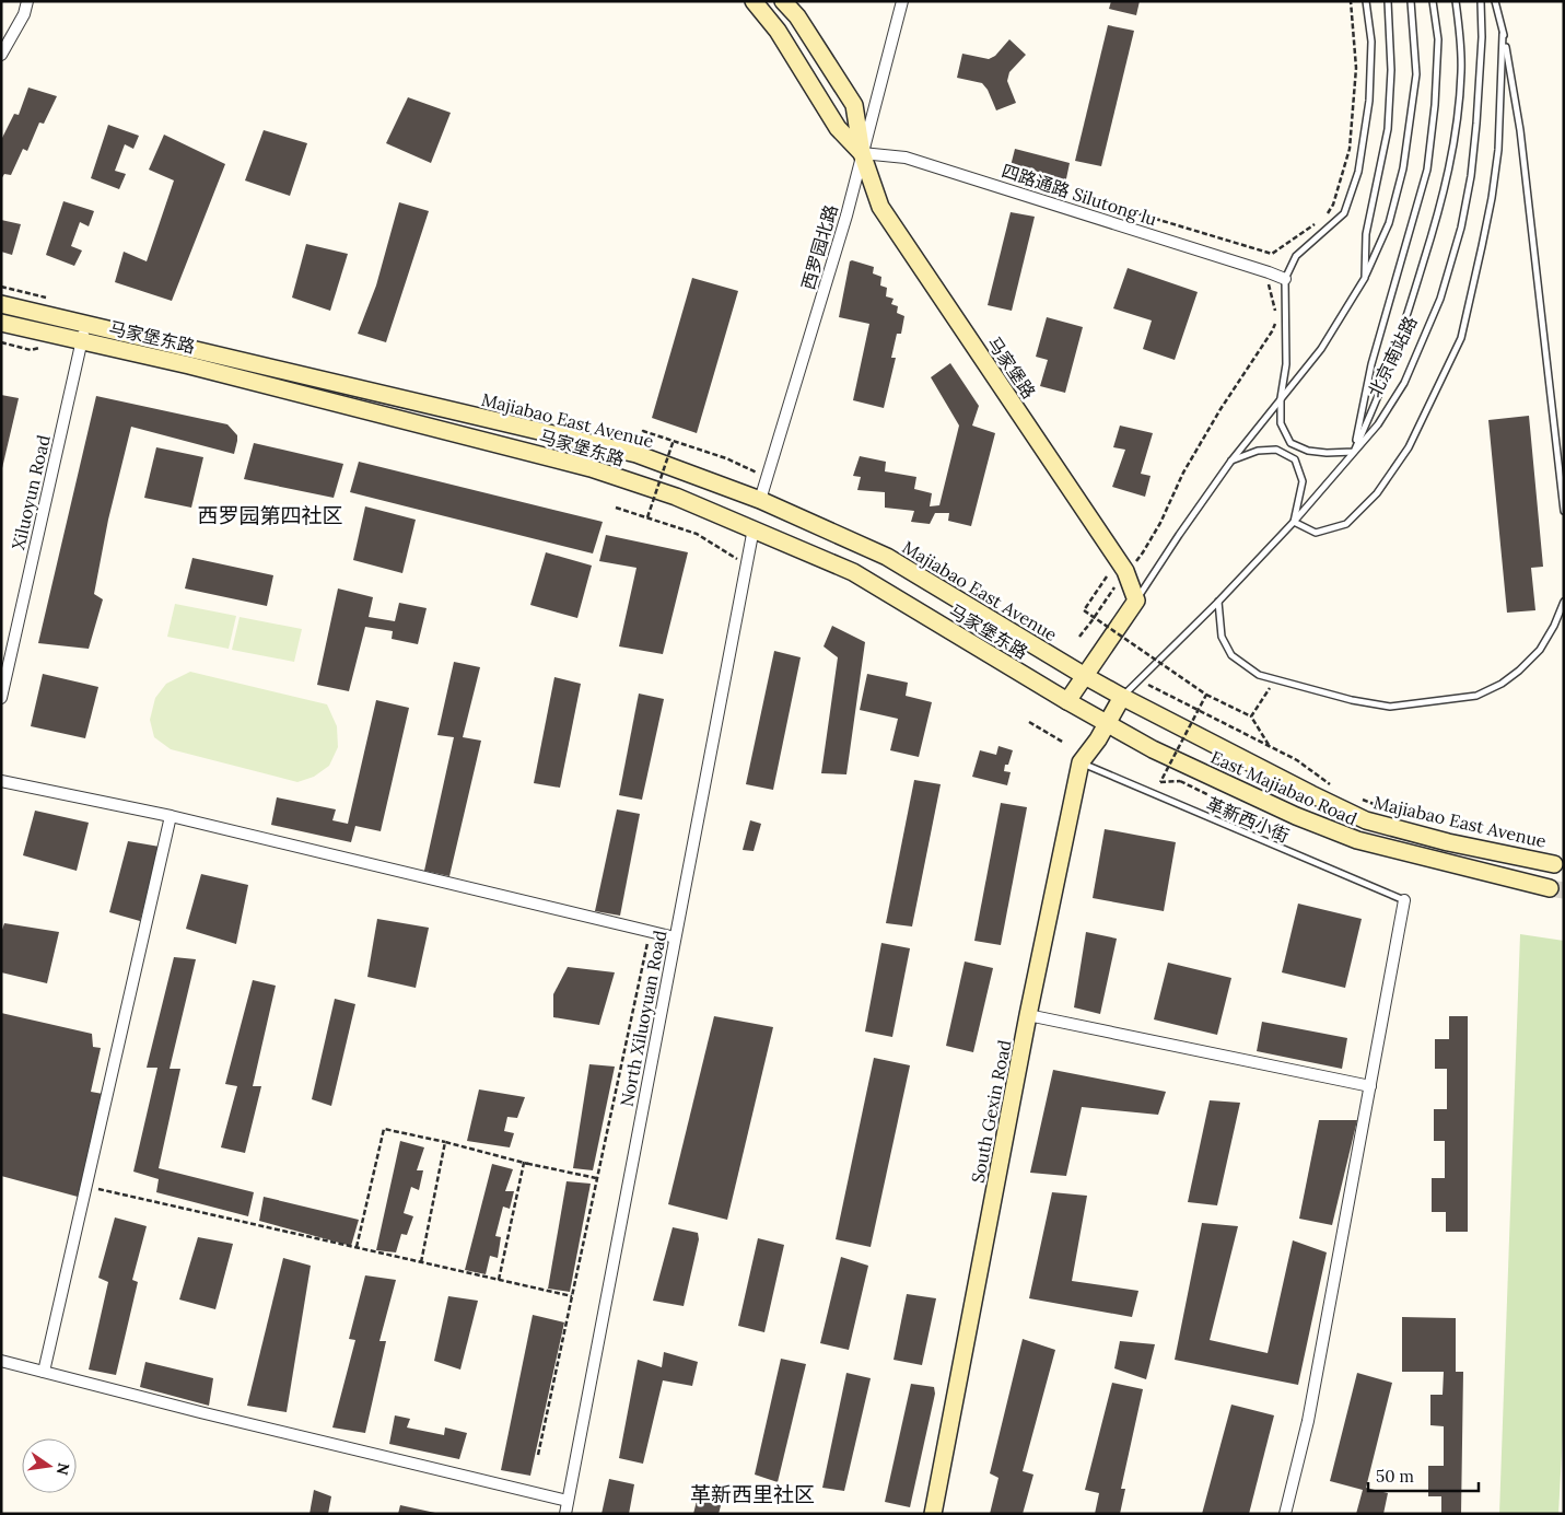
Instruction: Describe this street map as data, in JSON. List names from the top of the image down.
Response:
{
  "streets": {
    "main road": [
      "马家堡东路",
      "马家堡路",
      "Majiabao East Avenue",
      "East Majiabao Road",
      "South Gexin Road"
    ],
    "street": [
      "四路通路 Silutong lu",
      "西罗园北路",
      "Xiluoyun Road",
      "North Xiluoyuan Road"
    ],
    "lane": ["北京南站路", "革新西小街"]
  },
  "crossings": [
    ["四路通路 Silutong lu", "西罗园北路"],
    ["四路通路 Silutong lu", "马家堡路"],
    ["西罗园北路", "马家堡路"],
    ["西罗园北路", "Majiabao East Avenue"],
    ["马家堡东路", "Majiabao East Avenue"],
    ["马家堡东路", "Xiluoyun Road"],
    ["马家堡东路", "East Majiabao Road"],
    ["马家堡东路", "North Xiluoyuan Road"],
    ["马家堡东路", "South Gexin Road"],
    ["北京南站路", "Majiabao East Avenue"],
    ["北京南站路", "South Gexin Road"],
    ["Majiabao East Avenue", "Xiluoyun Road"],
    ["Majiabao East Avenue", "South Gexin Road"],
    ["East Majiabao Road", "South Gexin Road"],
    ["革新西小街", "South Gexin Road"]
  ],
  "districts": ["西罗园第四社区", "革新西里社区"],
  "scale_bar": "50 m",
  "north": "right"
}
